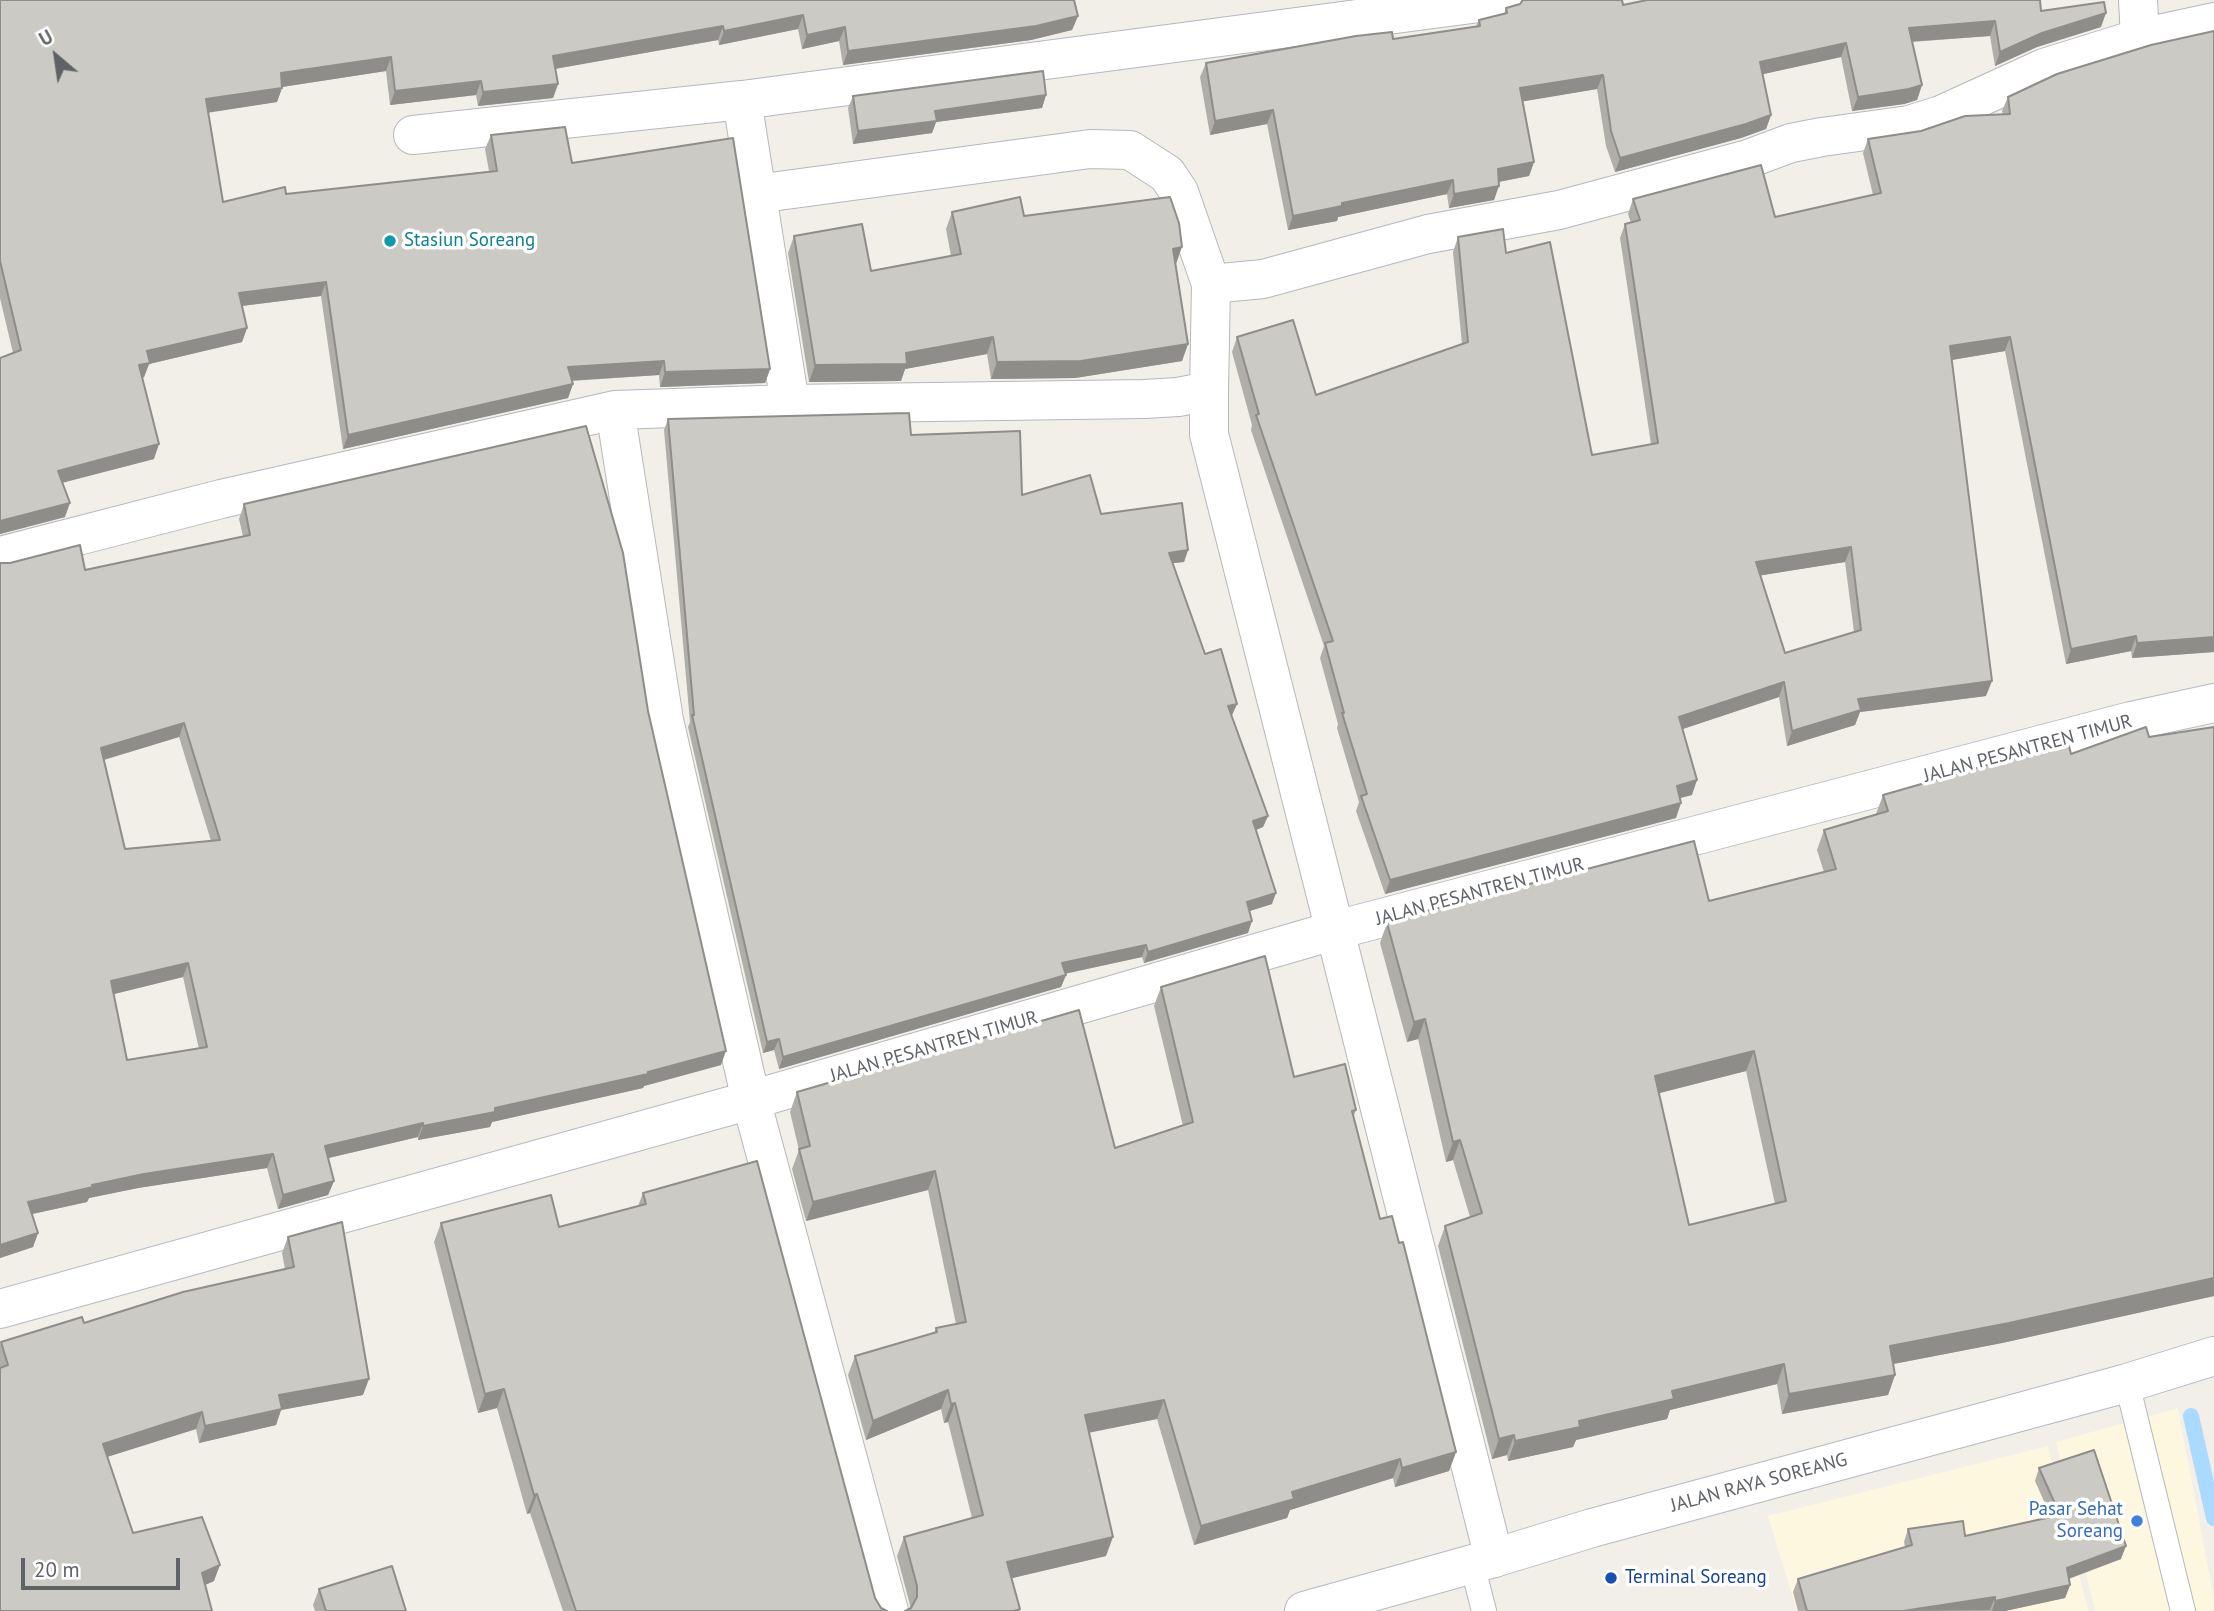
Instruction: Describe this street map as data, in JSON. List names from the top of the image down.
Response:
{
  "streets": {
    "street": ["JALAN PESANTREN TIMUR", "JALAN RAYA SOREANG"]
  },
  "places": ["Stasiun Soreang", "Pasar Sehat Soreang", "Terminal Soreang"],
  "scale_bar": "20 m",
  "north": "top left"
}
